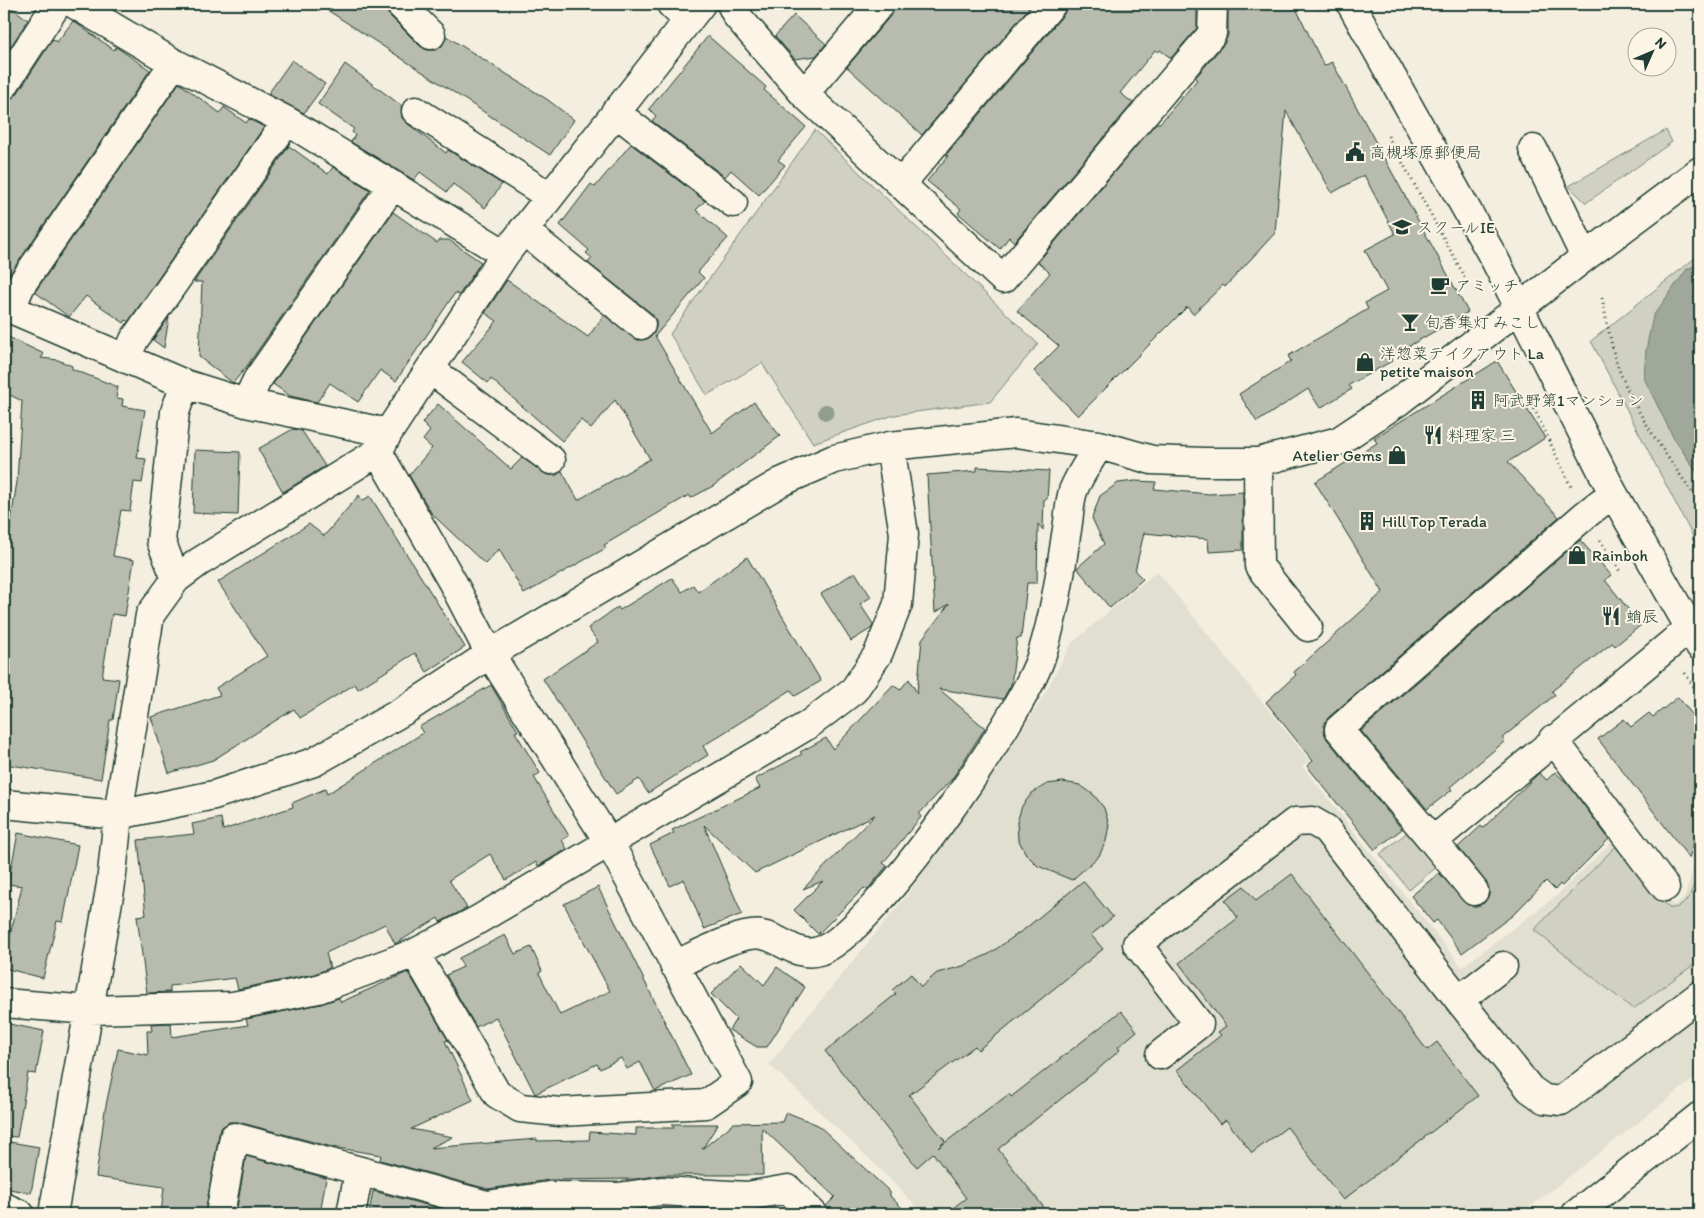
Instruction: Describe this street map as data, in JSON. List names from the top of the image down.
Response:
{
  "places": {
    "public building": ["高槻塚原郵便局"],
    "school or university": ["スクールIE"],
    "cafe": ["アミッチ"],
    "bar": ["旬香集灯 みこし"],
    "shop": ["洋惣菜テイクアウト La petite maison", "Atelier Gems", "Rainboh"],
    "building": ["阿武野第1マンション", "Hill Top Terada"],
    "restaurant": ["料理家 三", "蛸辰"]
  },
  "north": "top right"
}
